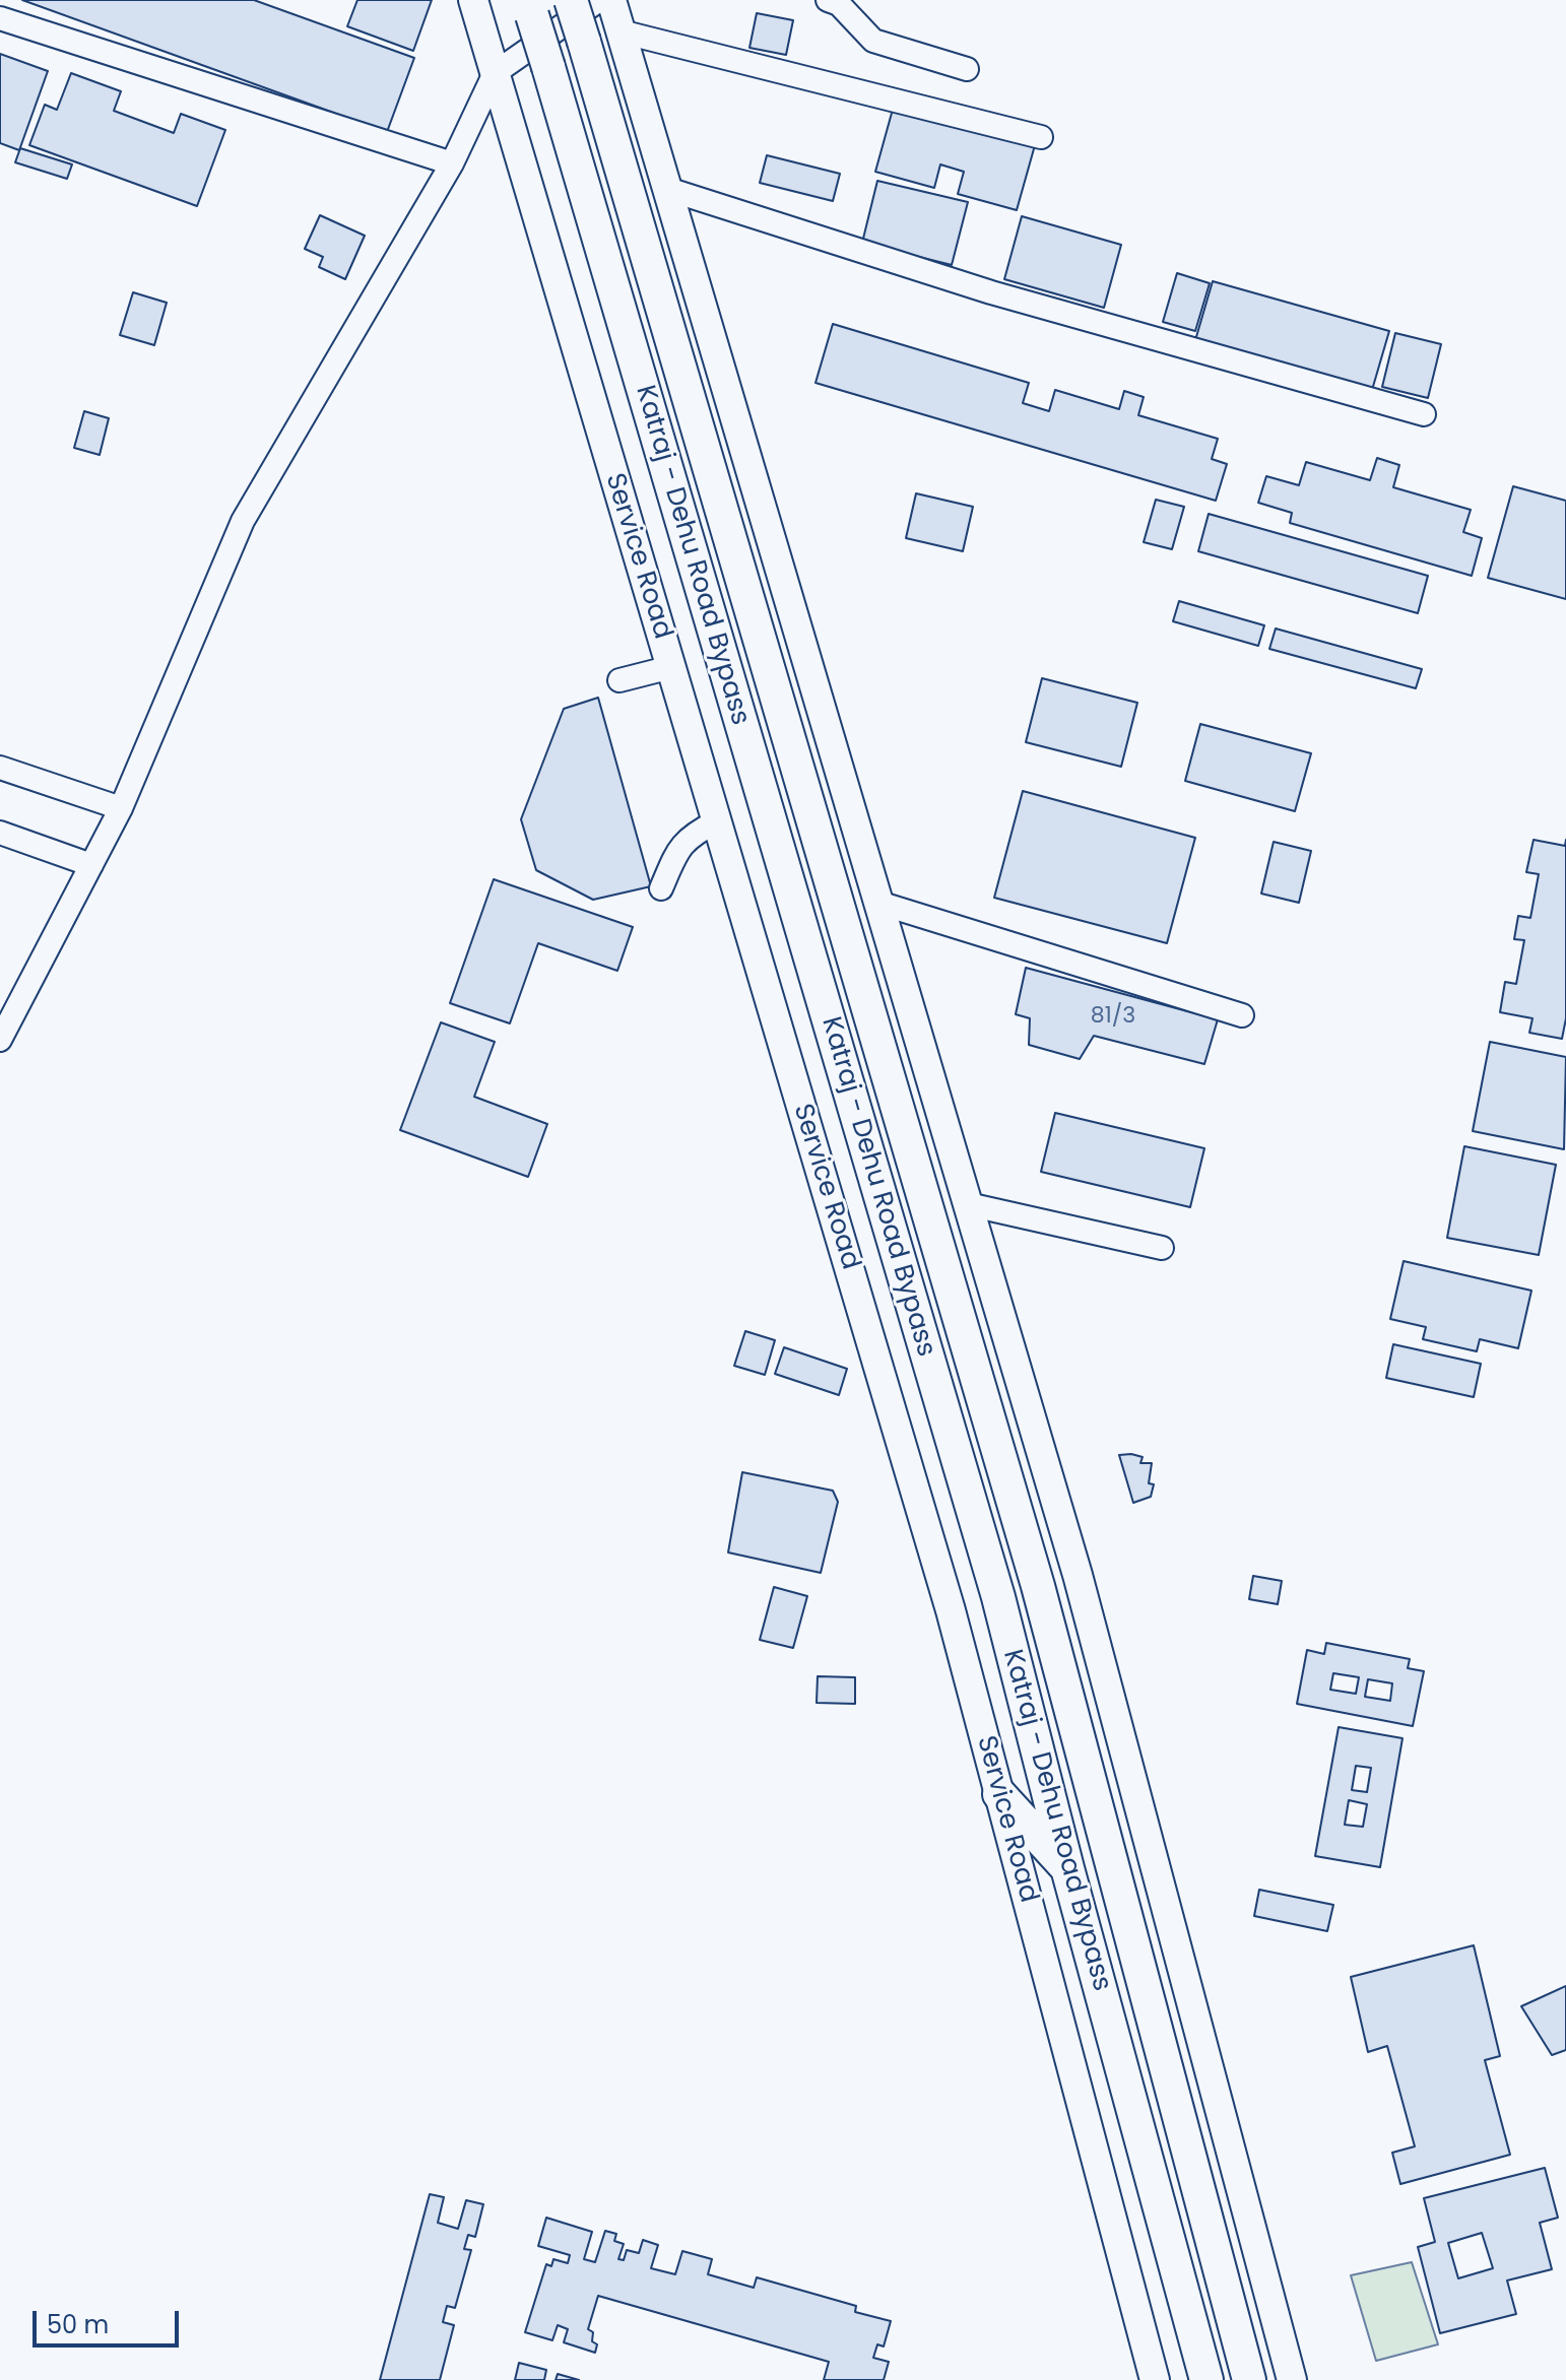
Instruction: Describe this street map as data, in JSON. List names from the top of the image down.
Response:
{
  "streets": {
    "highway": ["Katraj - Dehu Road Bypass"],
    "main road": ["Service Road"]
  },
  "house_numbers": ["81/3"],
  "scale_bar": "50 m"
}
